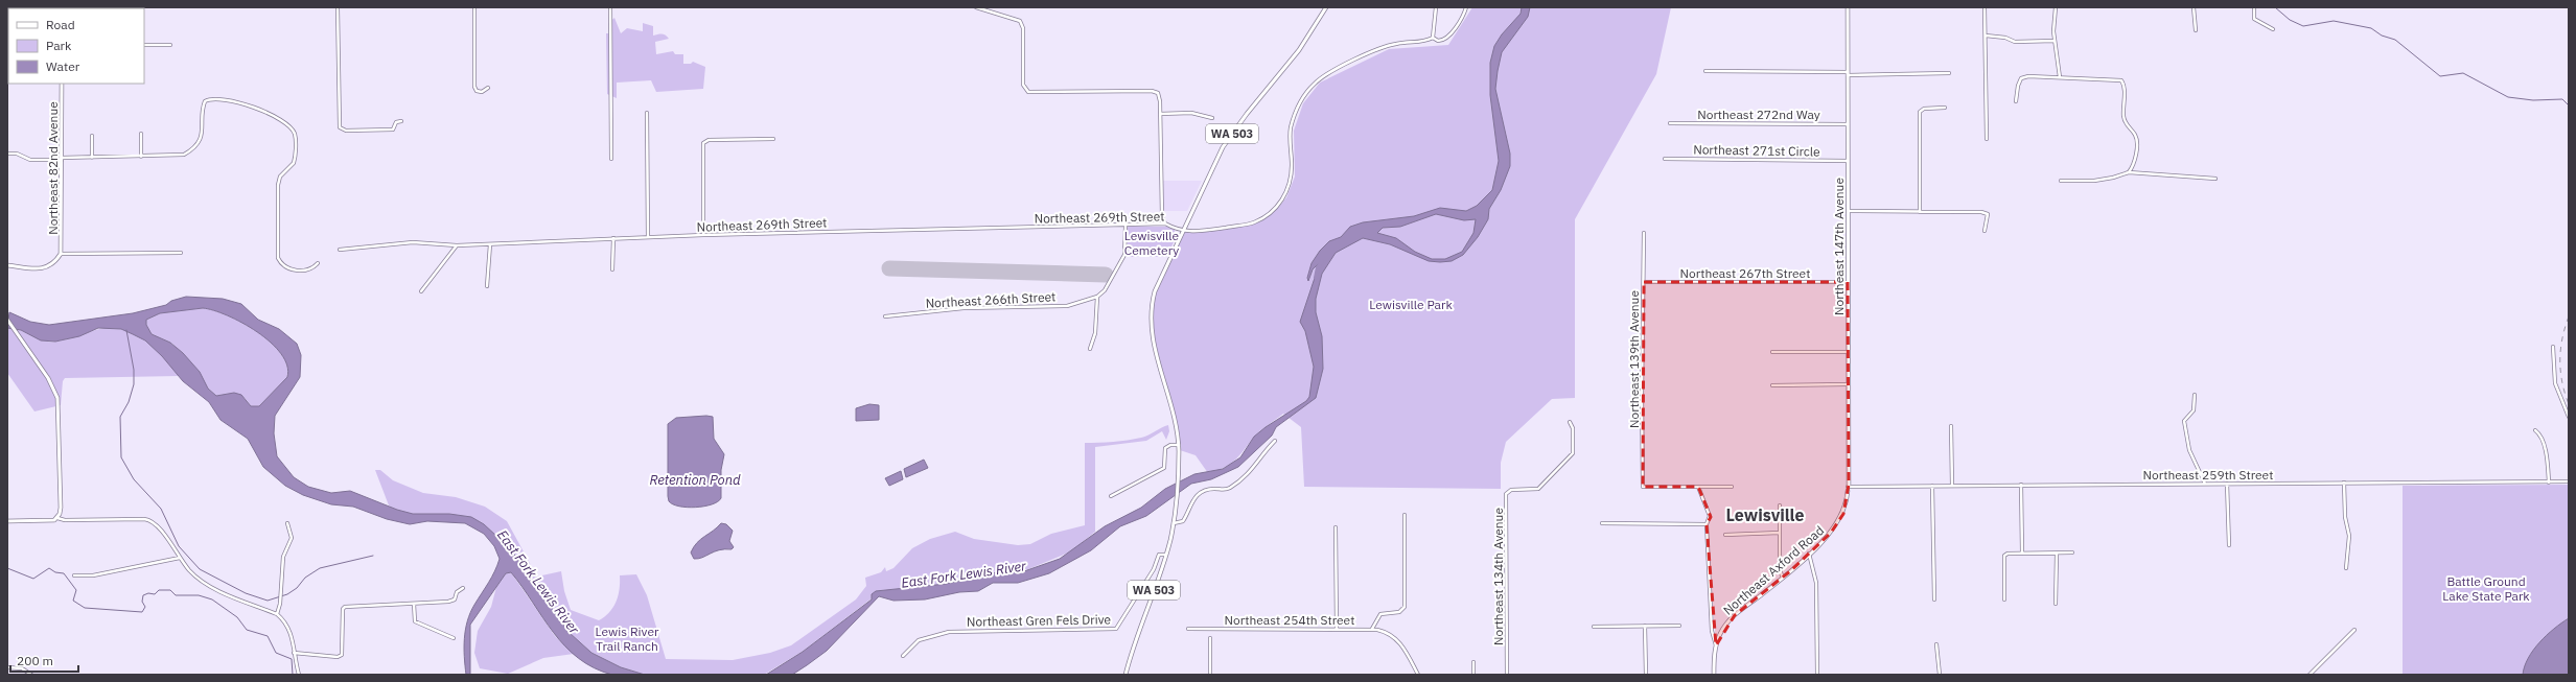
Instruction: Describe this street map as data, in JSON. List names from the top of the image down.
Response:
{
  "streets": {
    "main road": [
      "WA 503",
      "Northeast 82nd Avenue",
      "Northeast 147th Avenue",
      "Northeast Axford Road"
    ],
    "street": [
      "Northeast 272nd Way",
      "Northeast 271st Circle",
      "Northeast 269th Street",
      "Northeast 267th Street",
      "Northeast 266th Street",
      "Northeast 139th Avenue",
      "Northeast 259th Street",
      "Northeast 134th Avenue",
      "Northeast 254th Street",
      "Northeast Gren Fels Drive"
    ]
  },
  "crossings": [
    ["Northeast 272nd Way", "Northeast 147th Avenue"],
    ["WA 503", "Northeast 269th Street"],
    ["WA 503", "Northeast Gren Fels Drive"],
    ["Northeast 271st Circle", "Northeast 147th Avenue"],
    ["Northeast 147th Avenue", "Northeast 267th Street"],
    ["Northeast 147th Avenue", "Northeast 259th Street"],
    ["Northeast 147th Avenue", "Northeast Axford Road"],
    ["Northeast 267th Street", "Northeast 139th Avenue"],
    ["Northeast 259th Street", "Northeast Axford Road"]
  ],
  "districts": ["Lewisville"],
  "water": ["Retention Pond", "East Fork Lewis River"],
  "parks": [
    "Lewisville Cemetery",
    "Lewisville Park",
    "Battle Ground Lake State Park",
    "Lewis River Trail Ranch"
  ],
  "legend": ["Road", "Park", "Water"],
  "scale_bar": "200 m"
}
